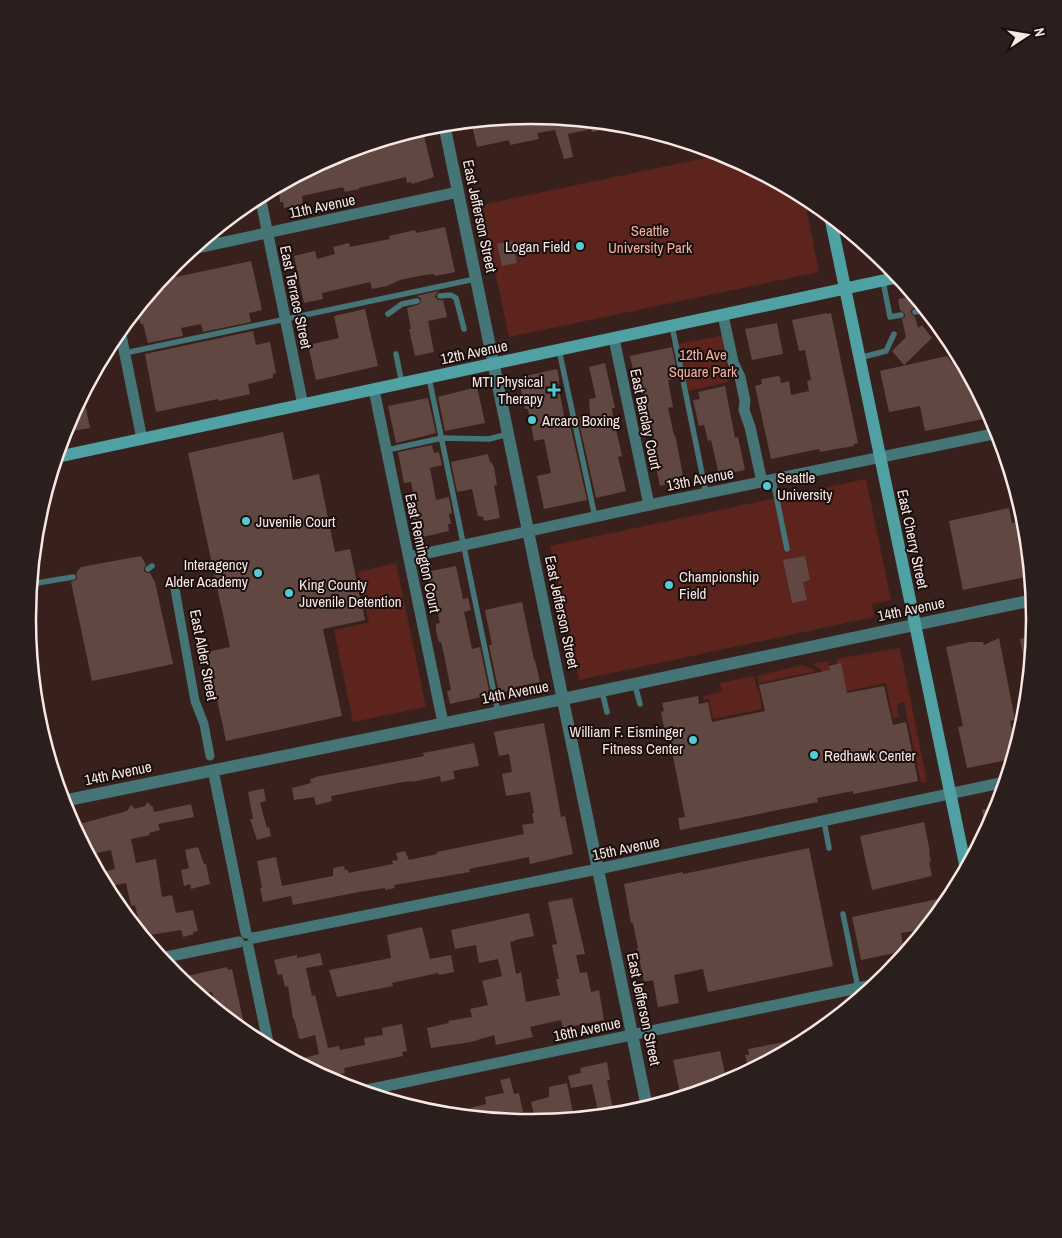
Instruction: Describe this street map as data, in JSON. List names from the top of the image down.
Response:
{
  "streets": {
    "main road": ["12th Avenue", "East Cherry Street"],
    "street": [
      "11th Avenue",
      "East Jefferson Street",
      "East Terrace Street",
      "East Barclay Court",
      "13th Avenue",
      "East Remington Court",
      "14th Avenue",
      "East Alder Street",
      "15th Avenue",
      "16th Avenue"
    ]
  },
  "crossings": [
    ["11th Avenue", "East Jefferson Street"],
    ["11th Avenue", "East Terrace Street"],
    ["East Jefferson Street", "12th Avenue"],
    ["East Jefferson Street", "13th Avenue"],
    ["East Jefferson Street", "14th Avenue"],
    ["East Jefferson Street", "15th Avenue"],
    ["East Jefferson Street", "16th Avenue"],
    ["East Terrace Street", "12th Avenue"],
    ["12th Avenue", "East Barclay Court"],
    ["12th Avenue", "East Cherry Street"],
    ["12th Avenue", "East Remington Court"],
    ["East Barclay Court", "13th Avenue"],
    ["13th Avenue", "East Cherry Street"],
    ["13th Avenue", "East Remington Court"],
    ["East Cherry Street", "14th Avenue"],
    ["East Cherry Street", "15th Avenue"],
    ["East Remington Court", "14th Avenue"]
  ],
  "parks": ["Seattle University Park", "12th Ave Square Park"],
  "places": {
    "other": [
      "Logan Field",
      "Arcaro Boxing",
      "Seattle University",
      "Juvenile Court",
      "Interagency Alder Academy",
      "Championship Field",
      "King County Juvenile Detention",
      "William F. Eisminger Fitness Center",
      "Redhawk Center"
    ],
    "health": ["MTI Physical Therapy"]
  },
  "north": "right"
}
